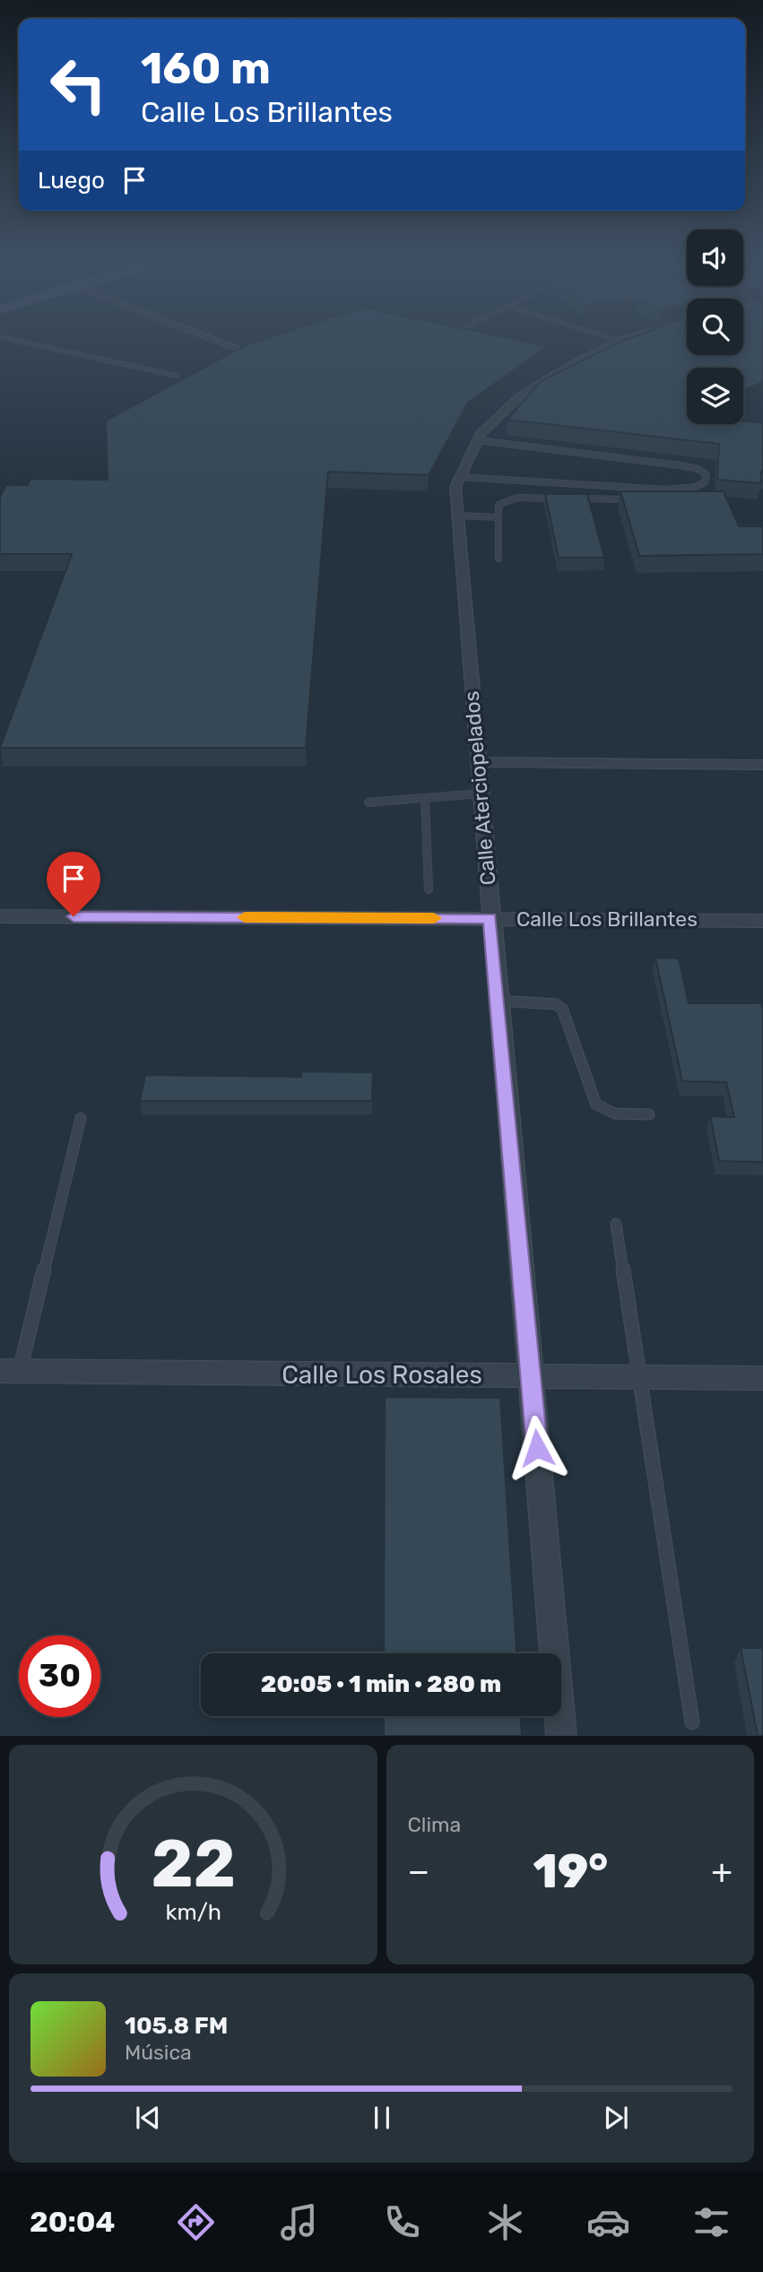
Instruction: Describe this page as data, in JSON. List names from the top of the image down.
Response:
{
  "streets": {
    "street": ["Calle Aterciopelados", "Calle Los Brillantes", "Calle Los Rosales"]
  },
  "crossings": [
    ["Calle Aterciopelados", "Calle Los Brillantes"],
    ["Calle Aterciopelados", "Calle Los Rosales"]
  ],
  "page": {
    "turn": ["160 m", "Calle Los Brillantes"],
    "then": "Luego",
    "limit": "30",
    "trip": "20:05 · 1 min · 280 m",
    "tile": "Clima",
    "heat": ["−", "19°", "+"],
    "song": ["105.8 FM", "Música"],
    "tabs": "20:04",
    "gauge": ["22", "km/h"]
  }
}
